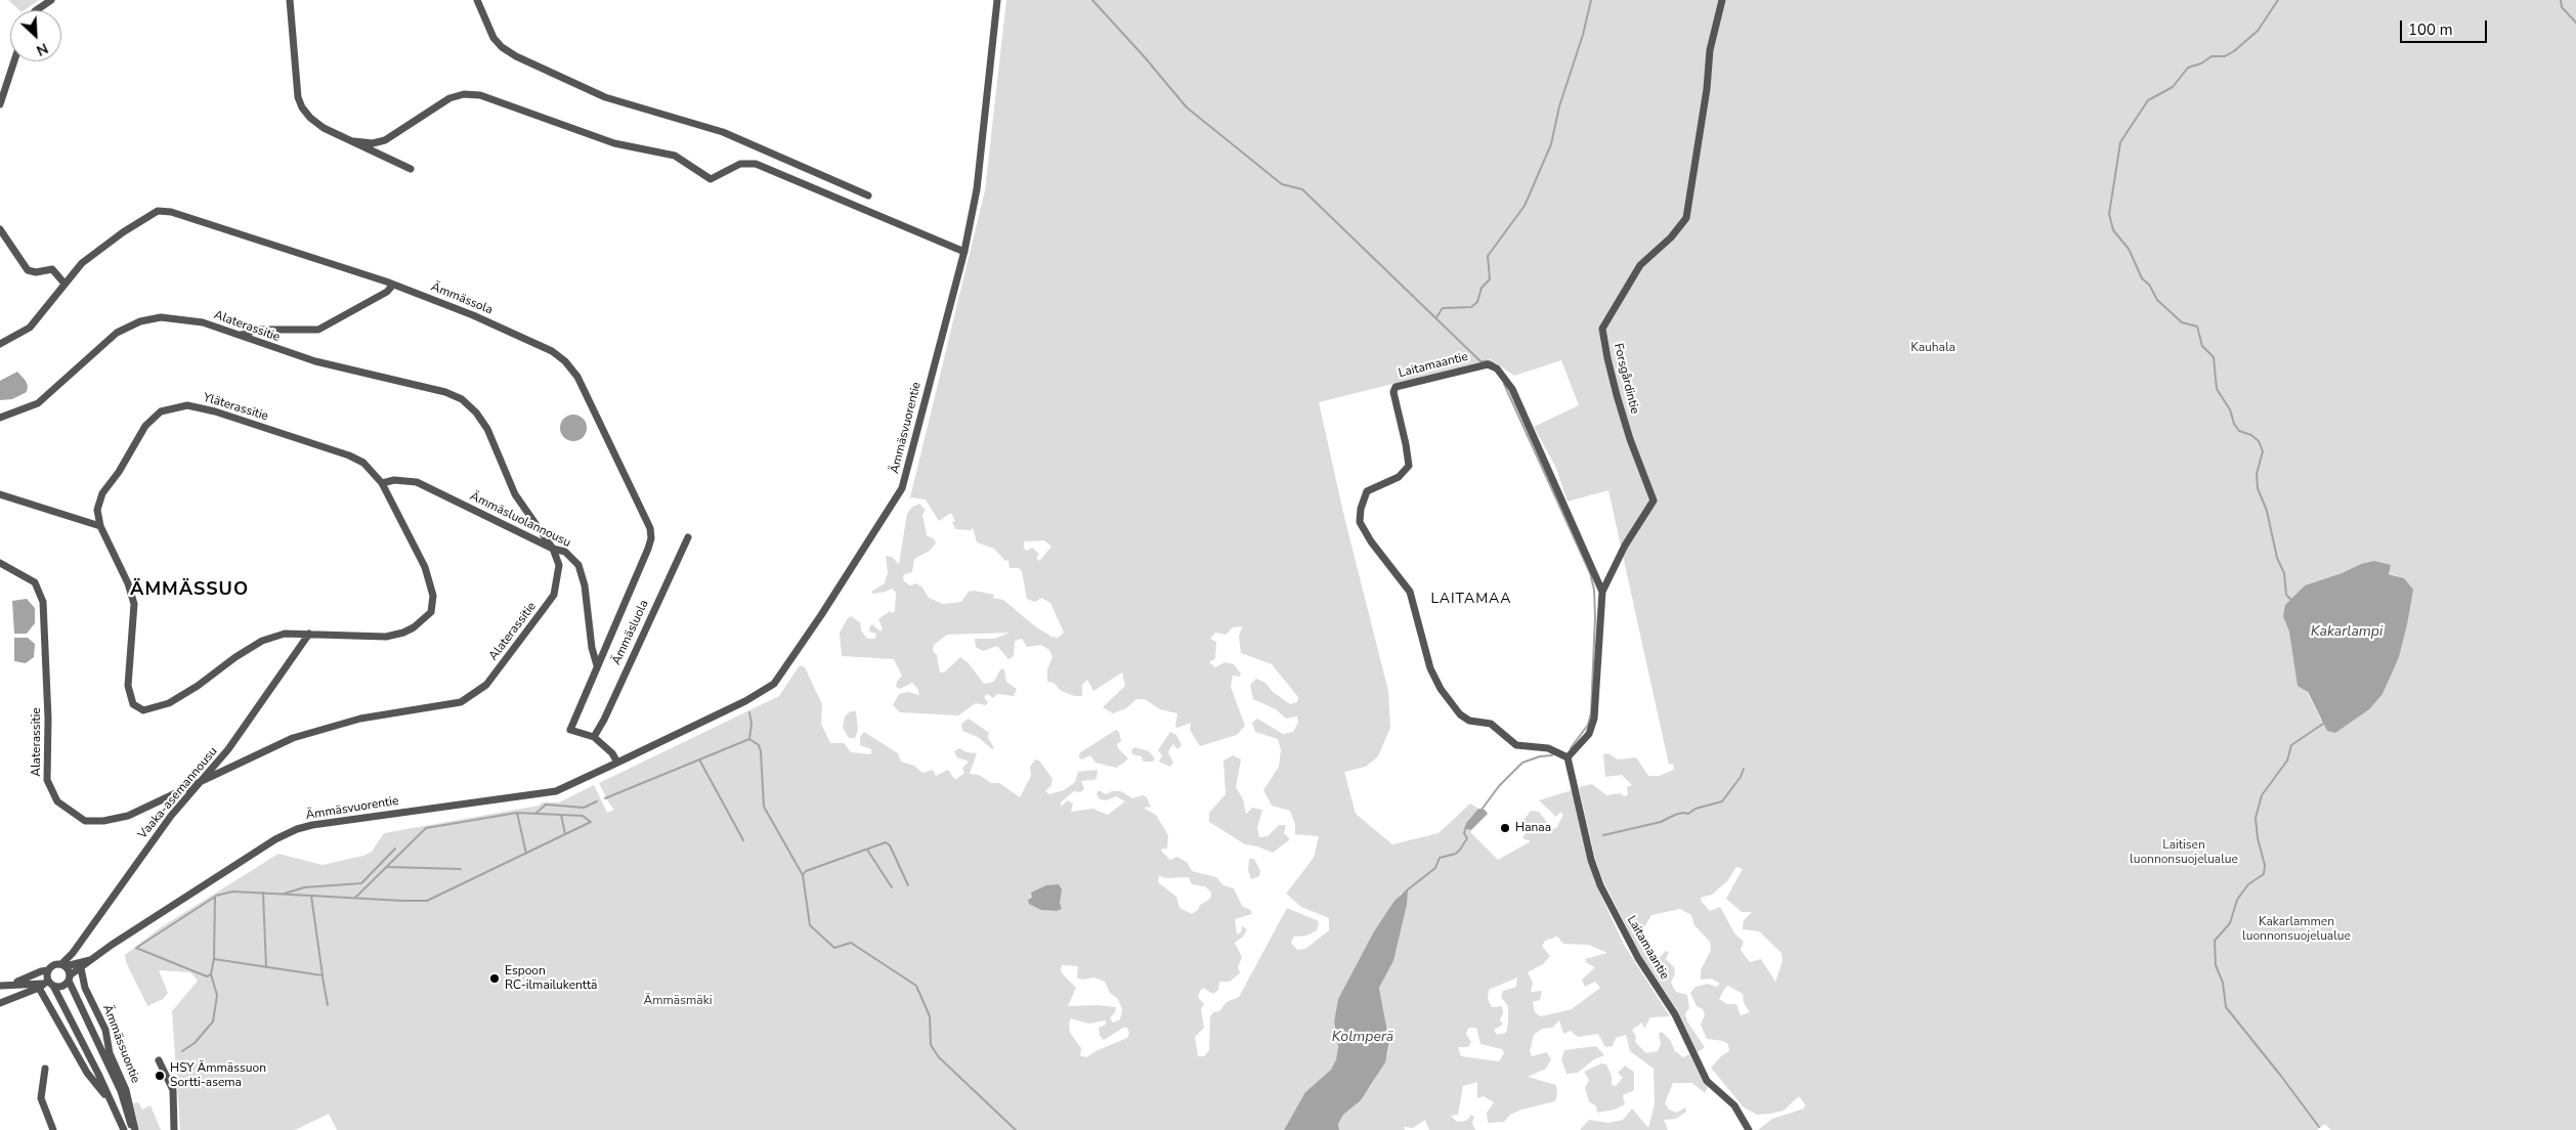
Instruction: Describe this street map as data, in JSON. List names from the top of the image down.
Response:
{
  "streets": {
    "street": [
      "Ämmässola",
      "Alaterassitie",
      "Laitamaantie",
      "Forsgårdintie",
      "Yläterassitie",
      "Ämmäsvuorentie",
      "Ämmäsluolannousu",
      "Ämmäsluola",
      "Vaaka-asemannousu",
      "Ämmässuontie"
    ]
  },
  "crossings": [
    ["Ämmässola", "Ämmäsluolannousu"],
    ["Ämmässola", "Ämmäsluola"],
    ["Alaterassitie", "Ämmäsluolannousu"],
    ["Alaterassitie", "Vaaka-asemannousu"],
    ["Laitamaantie", "Forsgårdintie"],
    ["Yläterassitie", "Ämmäsluolannousu"],
    ["Yläterassitie", "Vaaka-asemannousu"],
    ["Vaaka-asemannousu", "Ämmässuontie"]
  ],
  "districts": ["ÄMMÄSSUO", "LAITAMAA"],
  "water": ["Kakarlampi", "Kolmperä"],
  "parks": [
    "Kauhala",
    "Laitisen luonnonsuojelualue",
    "Kakarlammen luonnonsuojelualue",
    "Ämmäsmäki"
  ],
  "places": ["Hanaa", "Espoon RC-ilmailukenttä", "HSY Ämmässuon Sortti-asema"],
  "scale_bar": "100 m",
  "north": "bottom right"
}
